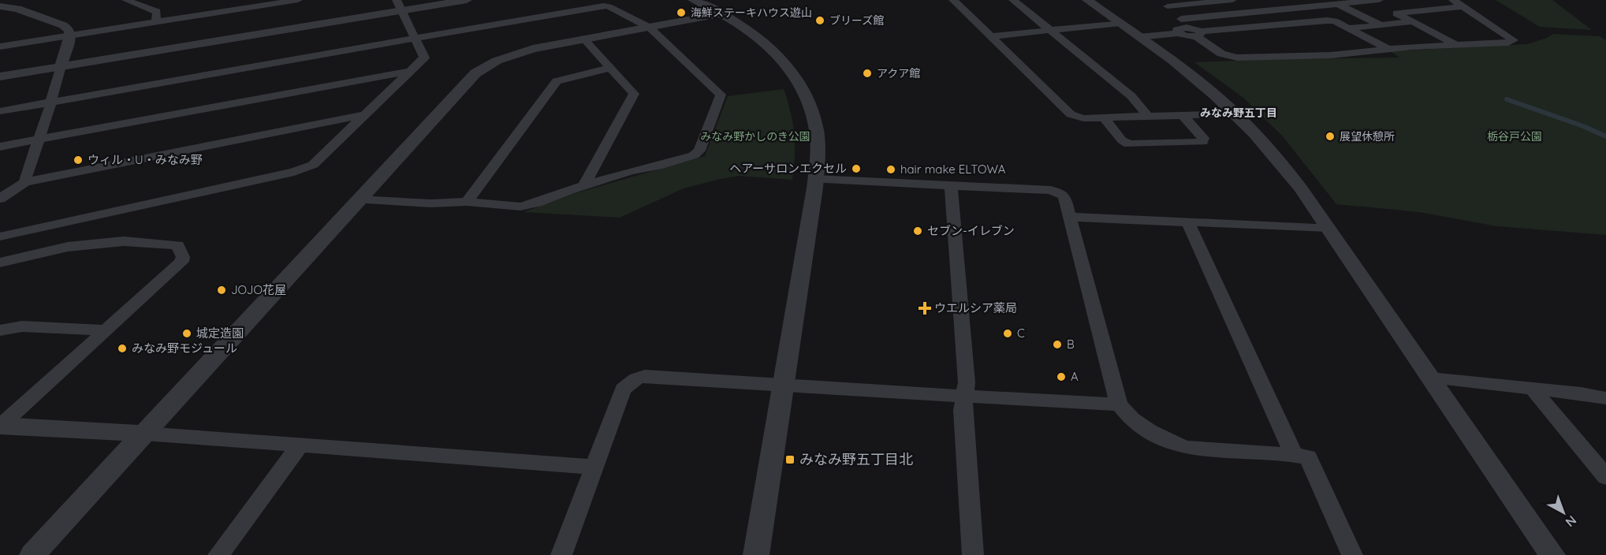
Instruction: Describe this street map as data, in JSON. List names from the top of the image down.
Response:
{
  "districts": ["みなみ野五丁目"],
  "parks": ["みなみ野かしのき公園", "栃谷戸公園"],
  "places": {
    "other": [
      "海鮮ステーキハウス遊山",
      "ブリーズ館",
      "アクア館",
      "展望休憩所",
      "ウィル・U・みなみ野",
      "ヘアーサロンエクセル",
      "hair make ELTOWA",
      "セブン-イレブン",
      "JOJO花屋",
      "城定造園",
      "C",
      "B",
      "みなみ野モジュール",
      "A"
    ],
    "health": ["ウエルシア薬局"],
    "transit": ["みなみ野五丁目北"]
  },
  "north": "bottom right"
}
